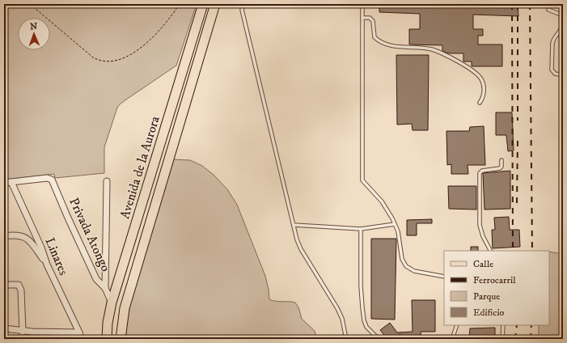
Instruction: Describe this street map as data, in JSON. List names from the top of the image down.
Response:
{
  "streets": {
    "main road": ["Avenida de la Aurora"],
    "street": ["Privada Atongo", "Linares"]
  },
  "crossings": [
    ["Avenida de la Aurora", "Privada Atongo"],
    ["Privada Atongo", "Linares"]
  ],
  "legend": [
    "Calle",
    "Ferrocarril",
    "Parque",
    "Edificio"
  ],
  "north": "top"
}
